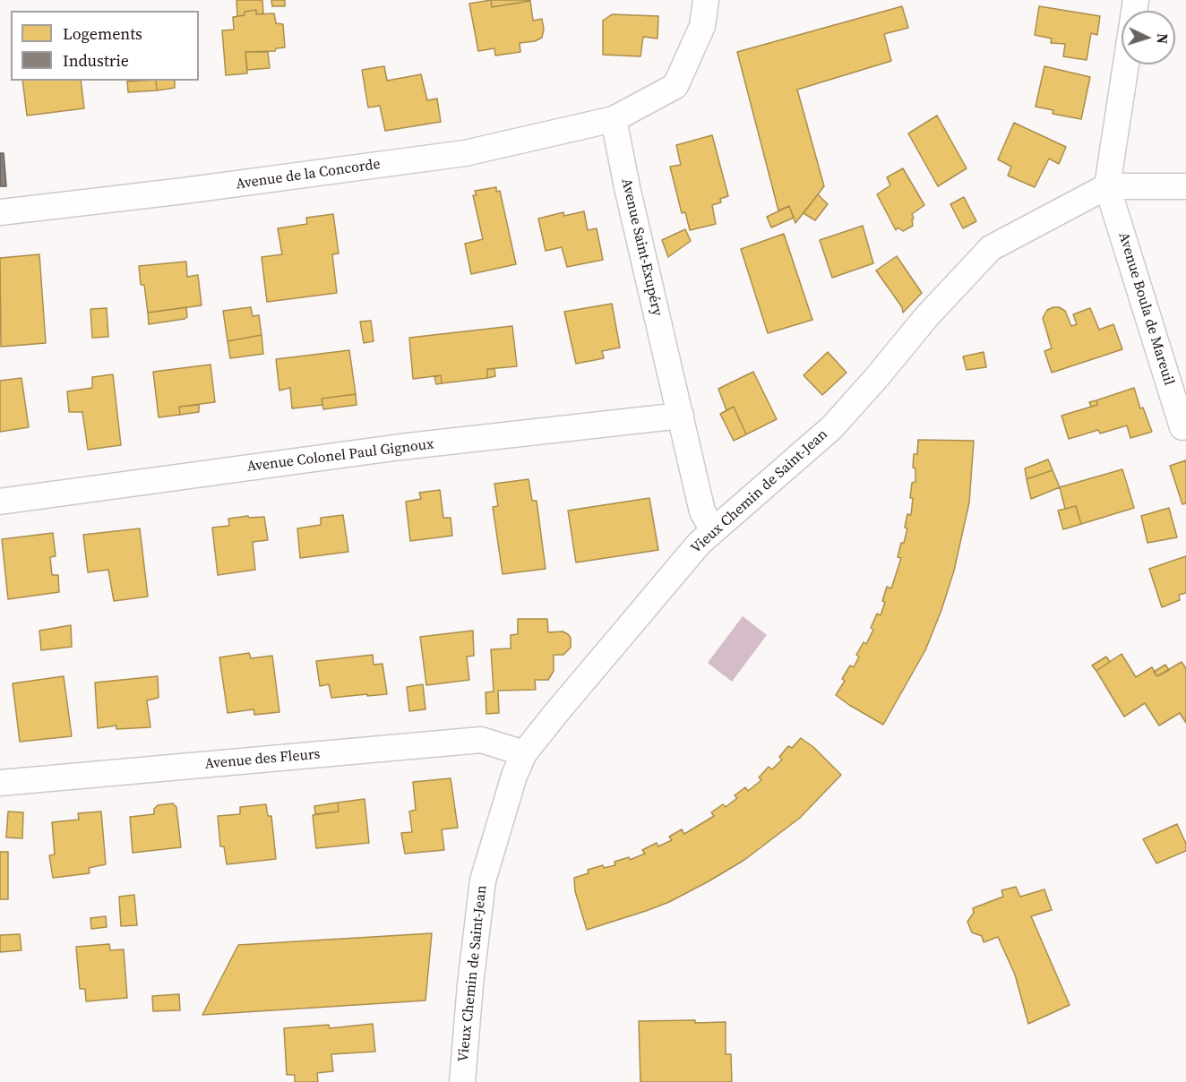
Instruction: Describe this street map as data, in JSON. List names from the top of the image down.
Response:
{
  "streets": {
    "street": [
      "Avenue de la Concorde",
      "Avenue Saint-Exupéry",
      "Avenue Boula de Mareuil",
      "Avenue Colonel Paul Gignoux",
      "Vieux Chemin de Saint-Jean",
      "Avenue des Fleurs"
    ]
  },
  "crossings": [
    ["Avenue de la Concorde", "Avenue Saint-Exupéry"],
    ["Avenue Saint-Exupéry", "Avenue Colonel Paul Gignoux"],
    ["Avenue Saint-Exupéry", "Vieux Chemin de Saint-Jean"],
    ["Avenue Boula de Mareuil", "Vieux Chemin de Saint-Jean"],
    ["Vieux Chemin de Saint-Jean", "Avenue des Fleurs"]
  ],
  "legend": ["Logements", "Industrie"],
  "north": "right"
}
